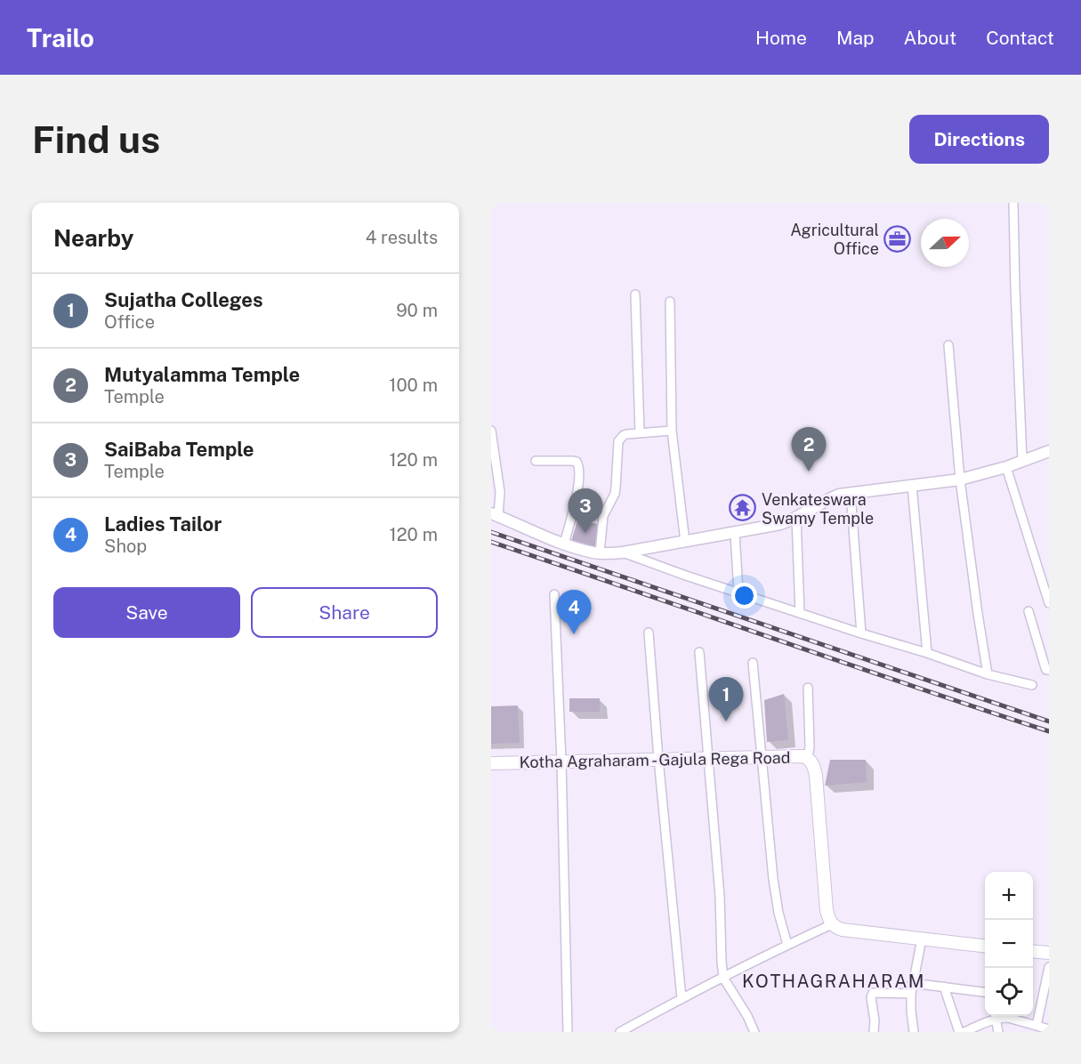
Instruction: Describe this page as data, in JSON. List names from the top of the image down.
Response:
{
  "streets": {
    "main road": ["Kotha Agraharam - Gajula Rega Road"]
  },
  "districts": ["KOTHAGRAHARAM"],
  "places": {
    "office": ["Agricultural Office"],
    "temple": ["Venkateswara Swamy Temple"]
  },
  "north": "right",
  "page": {
    "header": "Trailo",
    "nav": [
      "Home",
      "Map",
      "About",
      "Contact"
    ],
    "buttons": [
      "Directions",
      ["Save", "Share"]
    ],
    "title": "Find us",
    "heading": ["Nearby", "4 results"],
    "list": [
      {
        "mark": "1",
        "name": "Sujatha Colleges",
        "note": "Office",
        "value": "90 m"
      },
      {
        "mark": "2",
        "name": "Mutyalamma Temple",
        "note": "Temple",
        "value": "100 m"
      },
      {
        "mark": "3",
        "name": "SaiBaba Temple",
        "note": "Temple",
        "value": "120 m"
      },
      {
        "mark": "4",
        "name": "Ladies Tailor",
        "note": "Shop",
        "value": "120 m"
      }
    ],
    "pins": [
      "2",
      "3",
      "4",
      "1"
    ],
    "map_buttons": ["+", "−"]
  }
}
